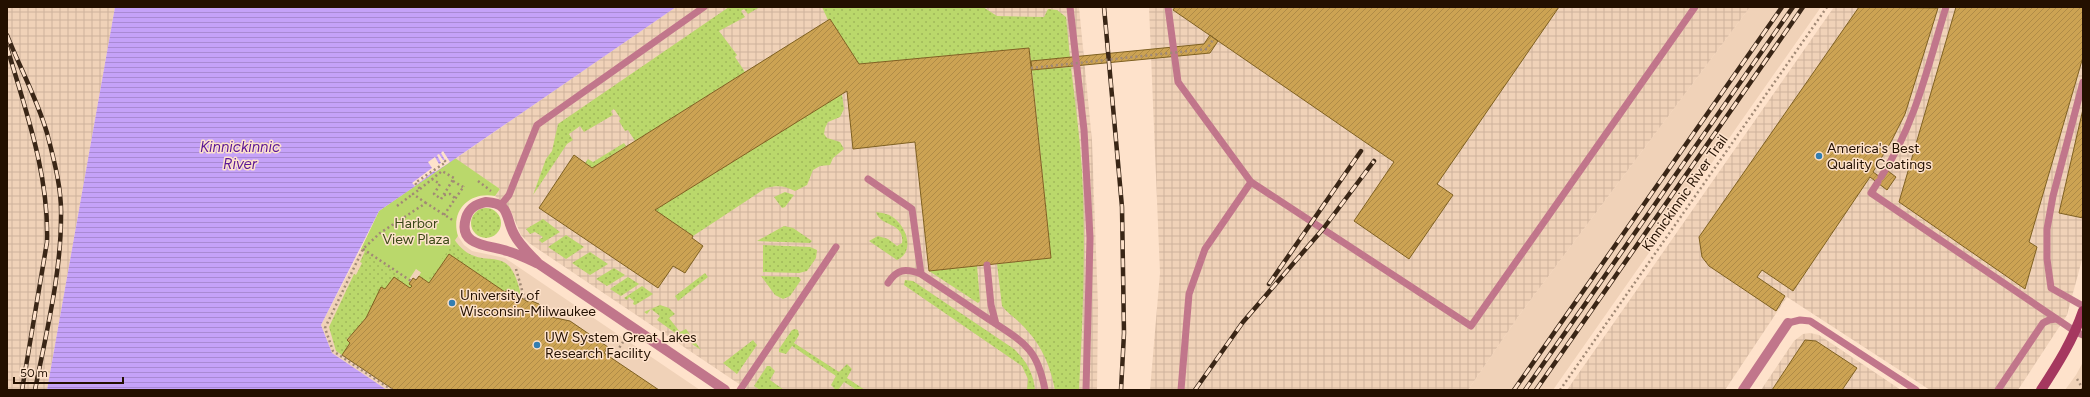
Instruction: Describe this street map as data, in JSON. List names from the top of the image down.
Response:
{
  "streets": {
    "path": ["Kinnickinnic River Trail"]
  },
  "water": ["Kinnickinnic River"],
  "parks": ["Harbor View Plaza"],
  "places": ["America's Best Quality Coatings", "University of Wisconsin-Milwaukee", "UW System Great Lakes Research Facility"],
  "scale_bar": "50 m"
}
